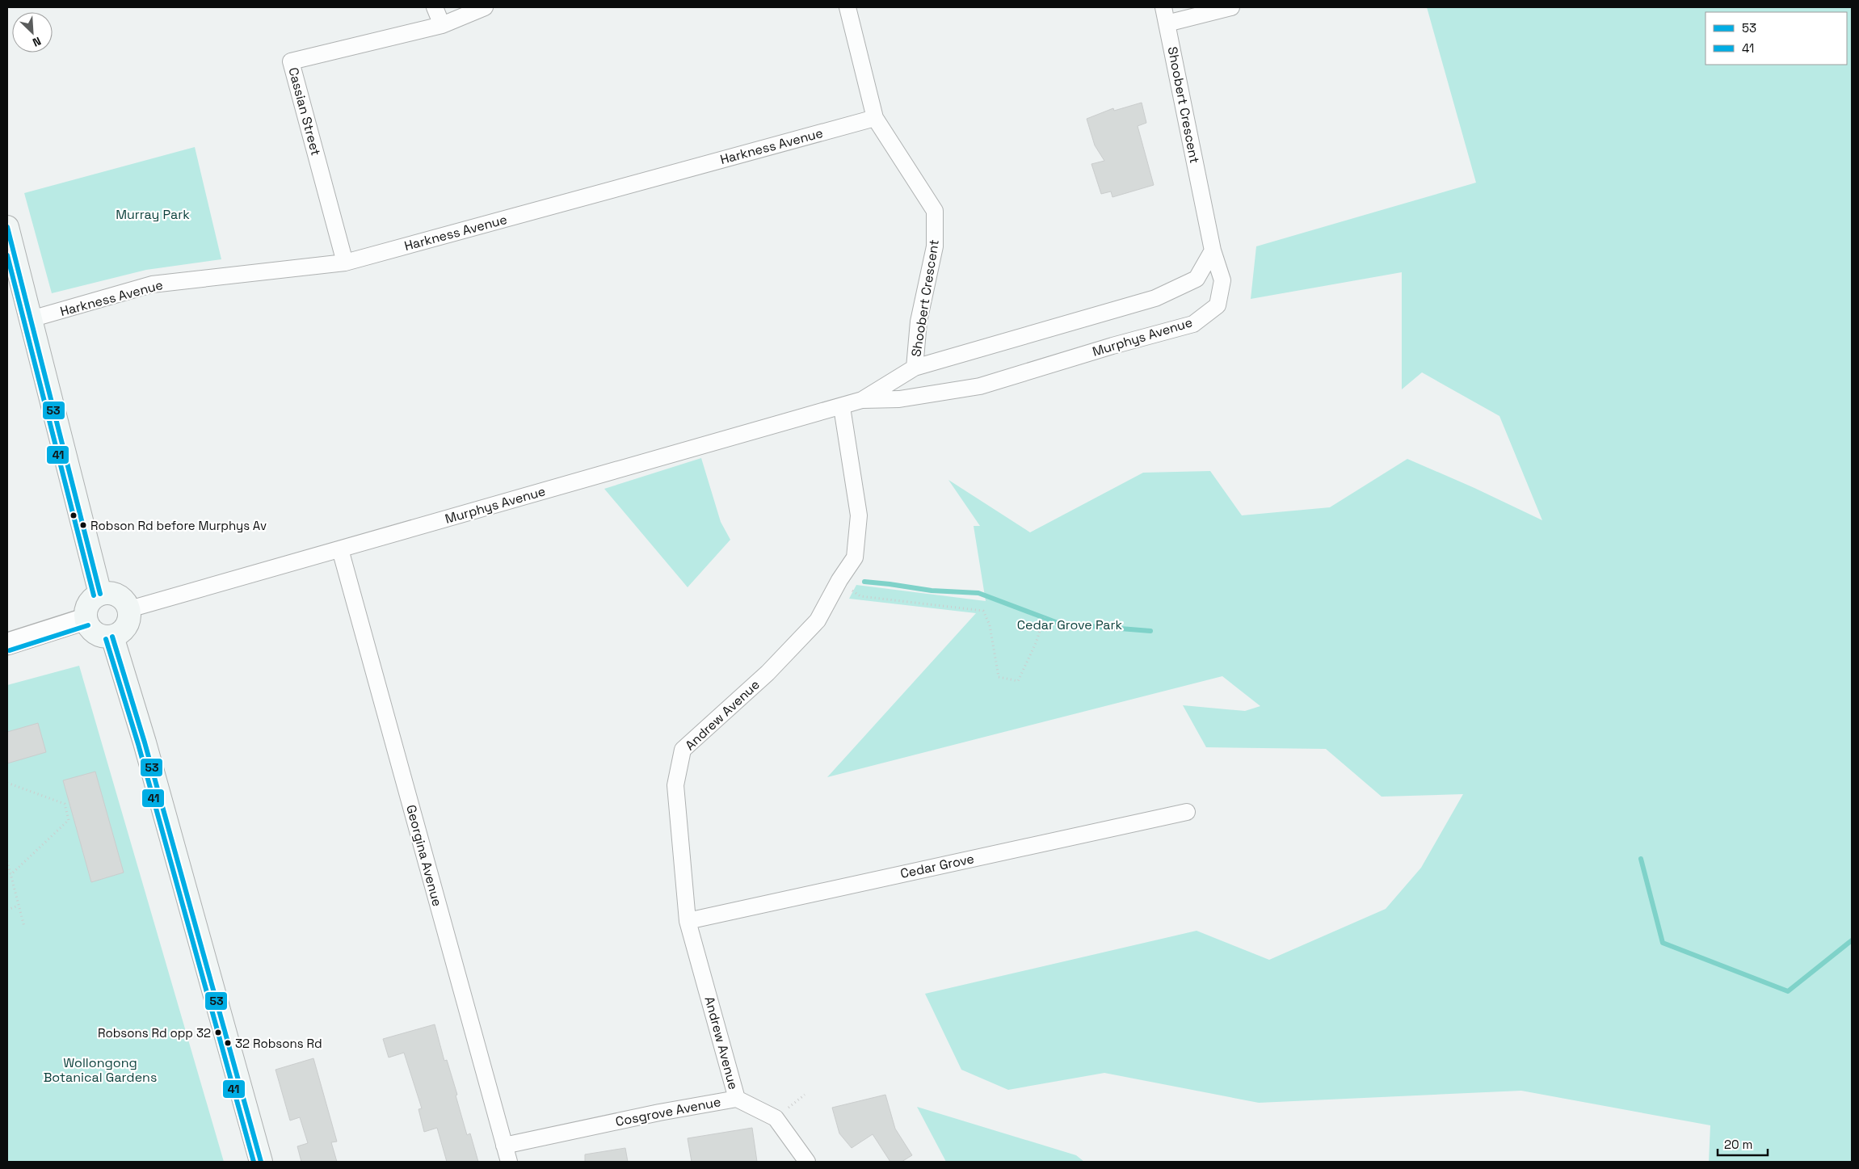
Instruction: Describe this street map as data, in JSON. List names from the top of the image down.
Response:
{
  "streets": {
    "street": [
      "Shoobert Crescent",
      "Cassian Street",
      "Harkness Avenue",
      "Murphys Avenue",
      "Andrew Avenue",
      "Georgina Avenue",
      "Cedar Grove",
      "Cosgrove Avenue"
    ]
  },
  "crossings": [
    ["Shoobert Crescent", "Harkness Avenue"],
    ["Shoobert Crescent", "Murphys Avenue"],
    ["Cassian Street", "Harkness Avenue"],
    ["Murphys Avenue", "Andrew Avenue"],
    ["Murphys Avenue", "Georgina Avenue"],
    ["Andrew Avenue", "Cedar Grove"],
    ["Andrew Avenue", "Cosgrove Avenue"],
    ["Georgina Avenue", "Cosgrove Avenue"]
  ],
  "parks": ["Murray Park", "Cedar Grove Park", "Wollongong Botanical Gardens"],
  "places": ["Robson Rd before Murphys Av", "Robsons Rd opp 32", "32 Robsons Rd"],
  "lines": ["transit line 53", "transit line 41"],
  "legend": ["53", "41"],
  "scale_bar": "20 m",
  "north": "bottom right"
}
